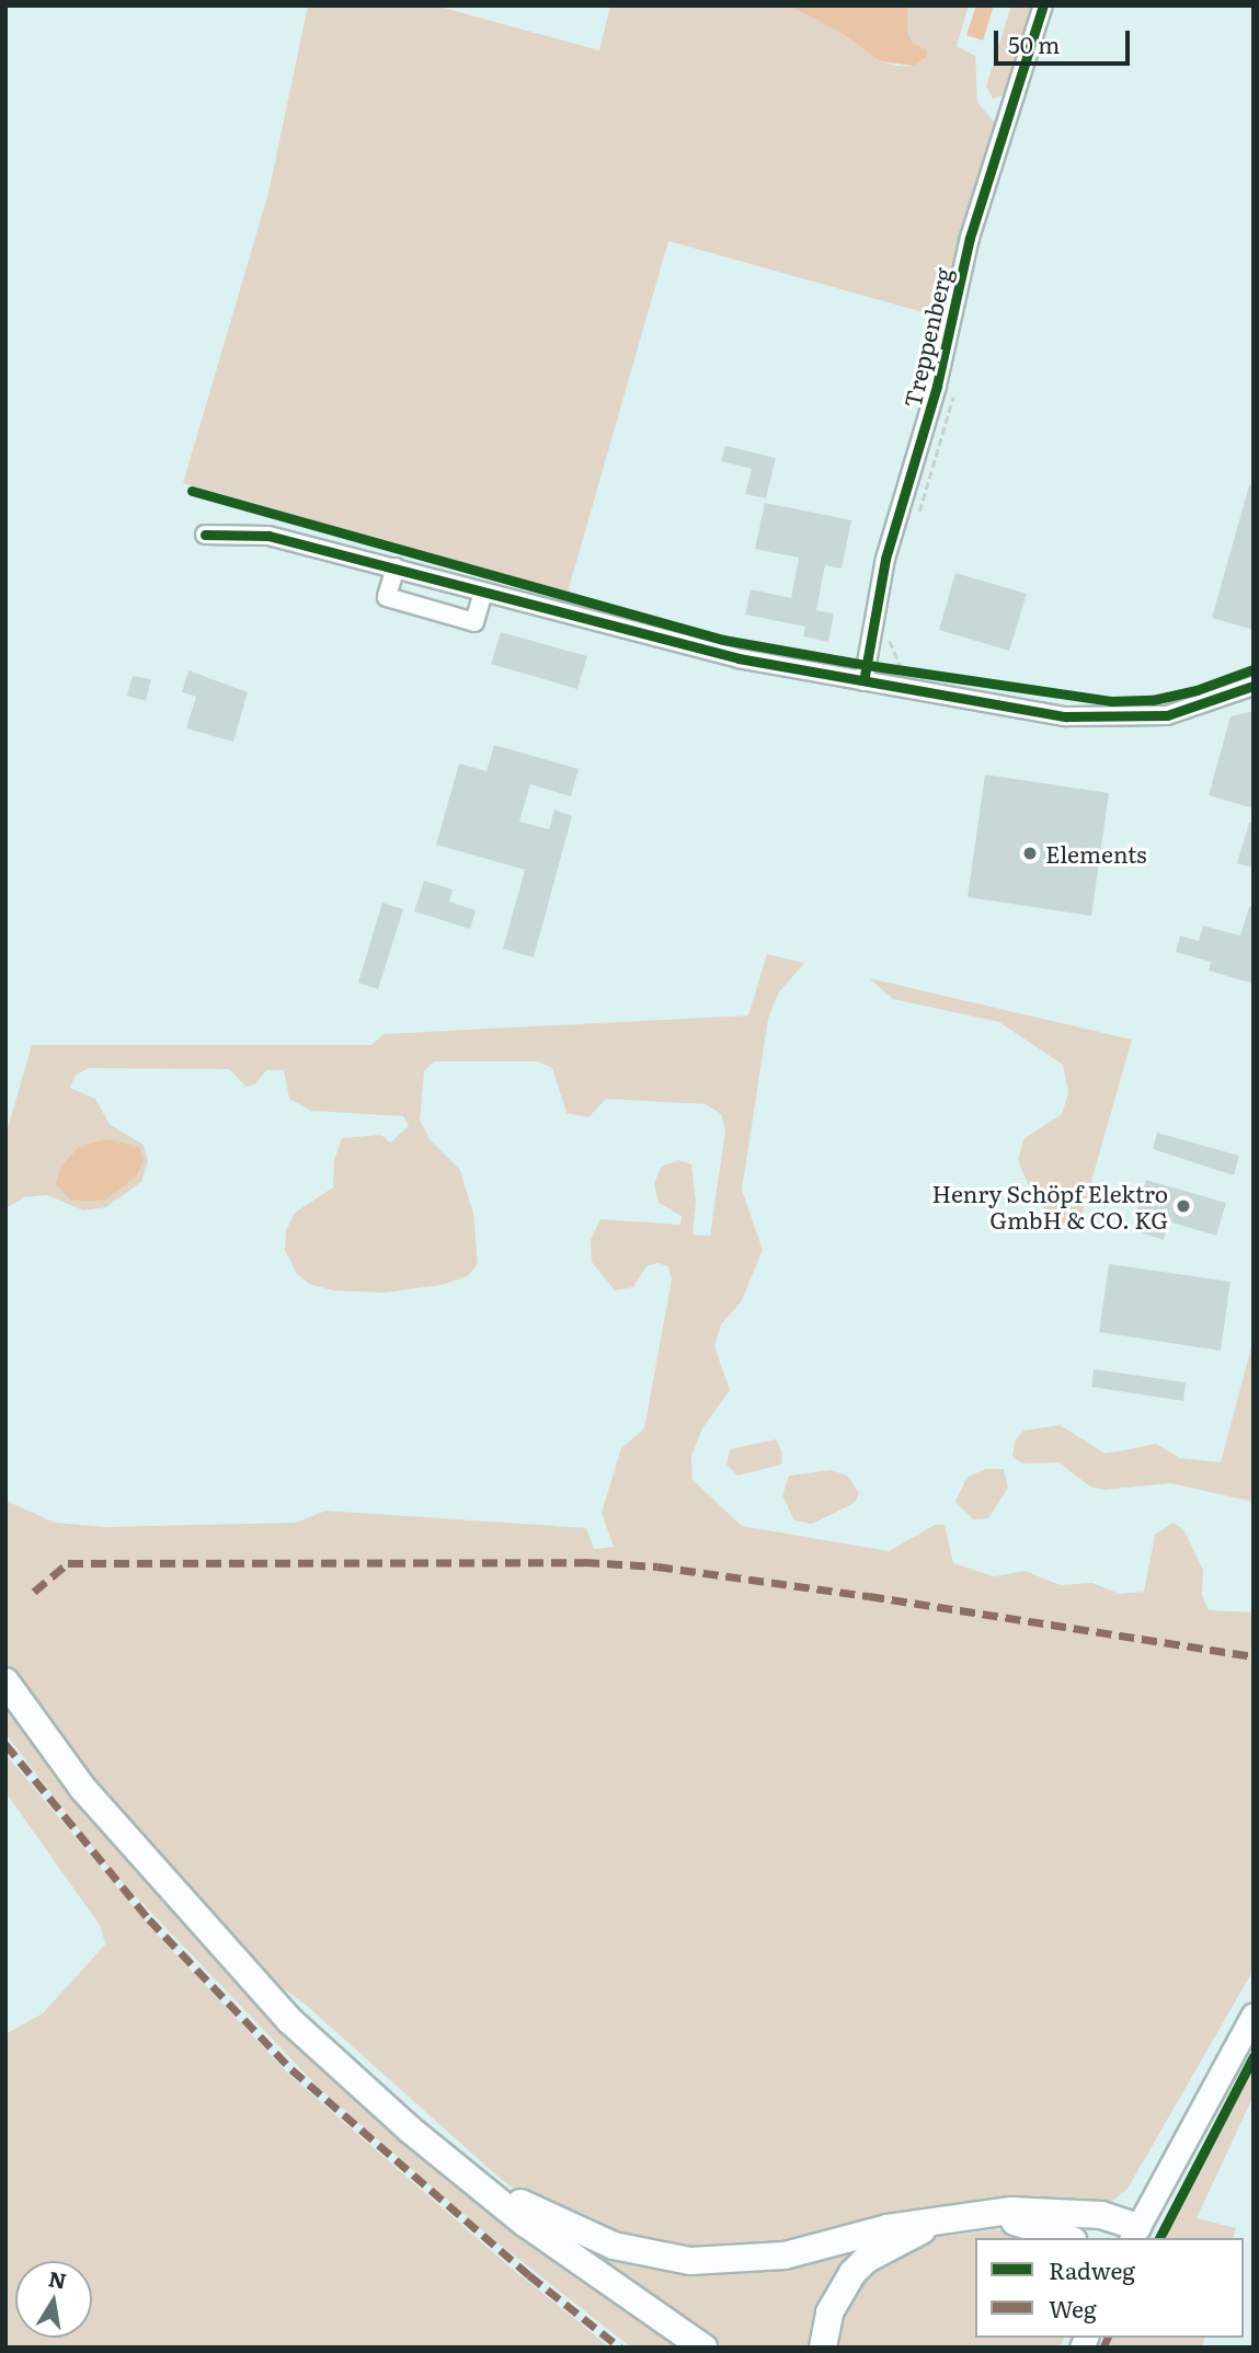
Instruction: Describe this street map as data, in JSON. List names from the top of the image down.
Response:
{
  "streets": {
    "street": ["Treppenberg"]
  },
  "places": ["Elements", "Henry Schöpf Elektro GmbH & CO. KG"],
  "legend": ["Radweg", "Weg"],
  "scale_bar": "50 m",
  "north": "top"
}
